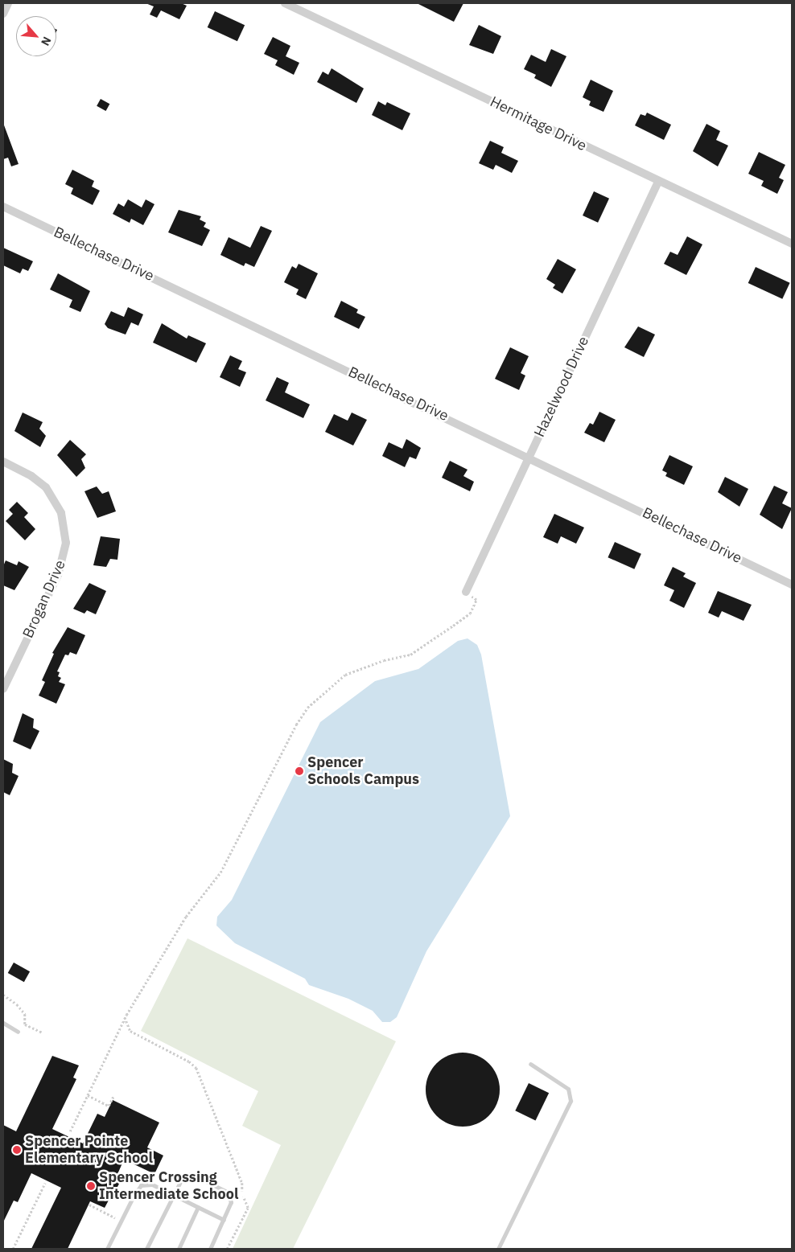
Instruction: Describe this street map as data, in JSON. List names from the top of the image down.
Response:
{
  "streets": {
    "street": [
      "Hermitage Drive",
      "Bellechase Drive",
      "Hazelwood Drive",
      "Brogan Drive"
    ]
  },
  "crossings": [
    ["Hermitage Drive", "Hazelwood Drive"],
    ["Bellechase Drive", "Hazelwood Drive"]
  ],
  "places": ["Spencer Schools Campus", "Spencer Pointe Elementary School", "Spencer Crossing Intermediate School"],
  "north": "bottom right"
}
